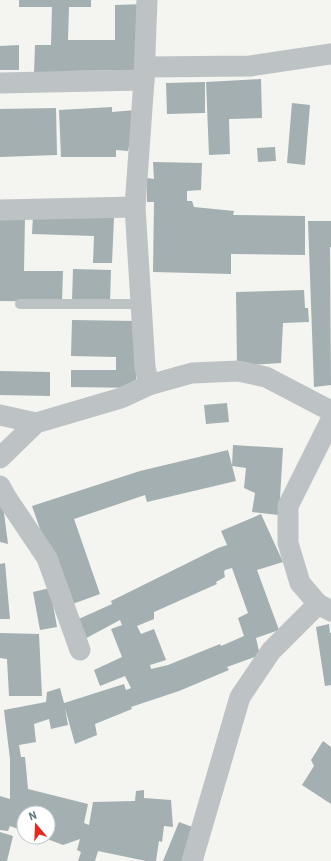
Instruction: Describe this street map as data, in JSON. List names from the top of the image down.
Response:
{
  "north": "top"
}
